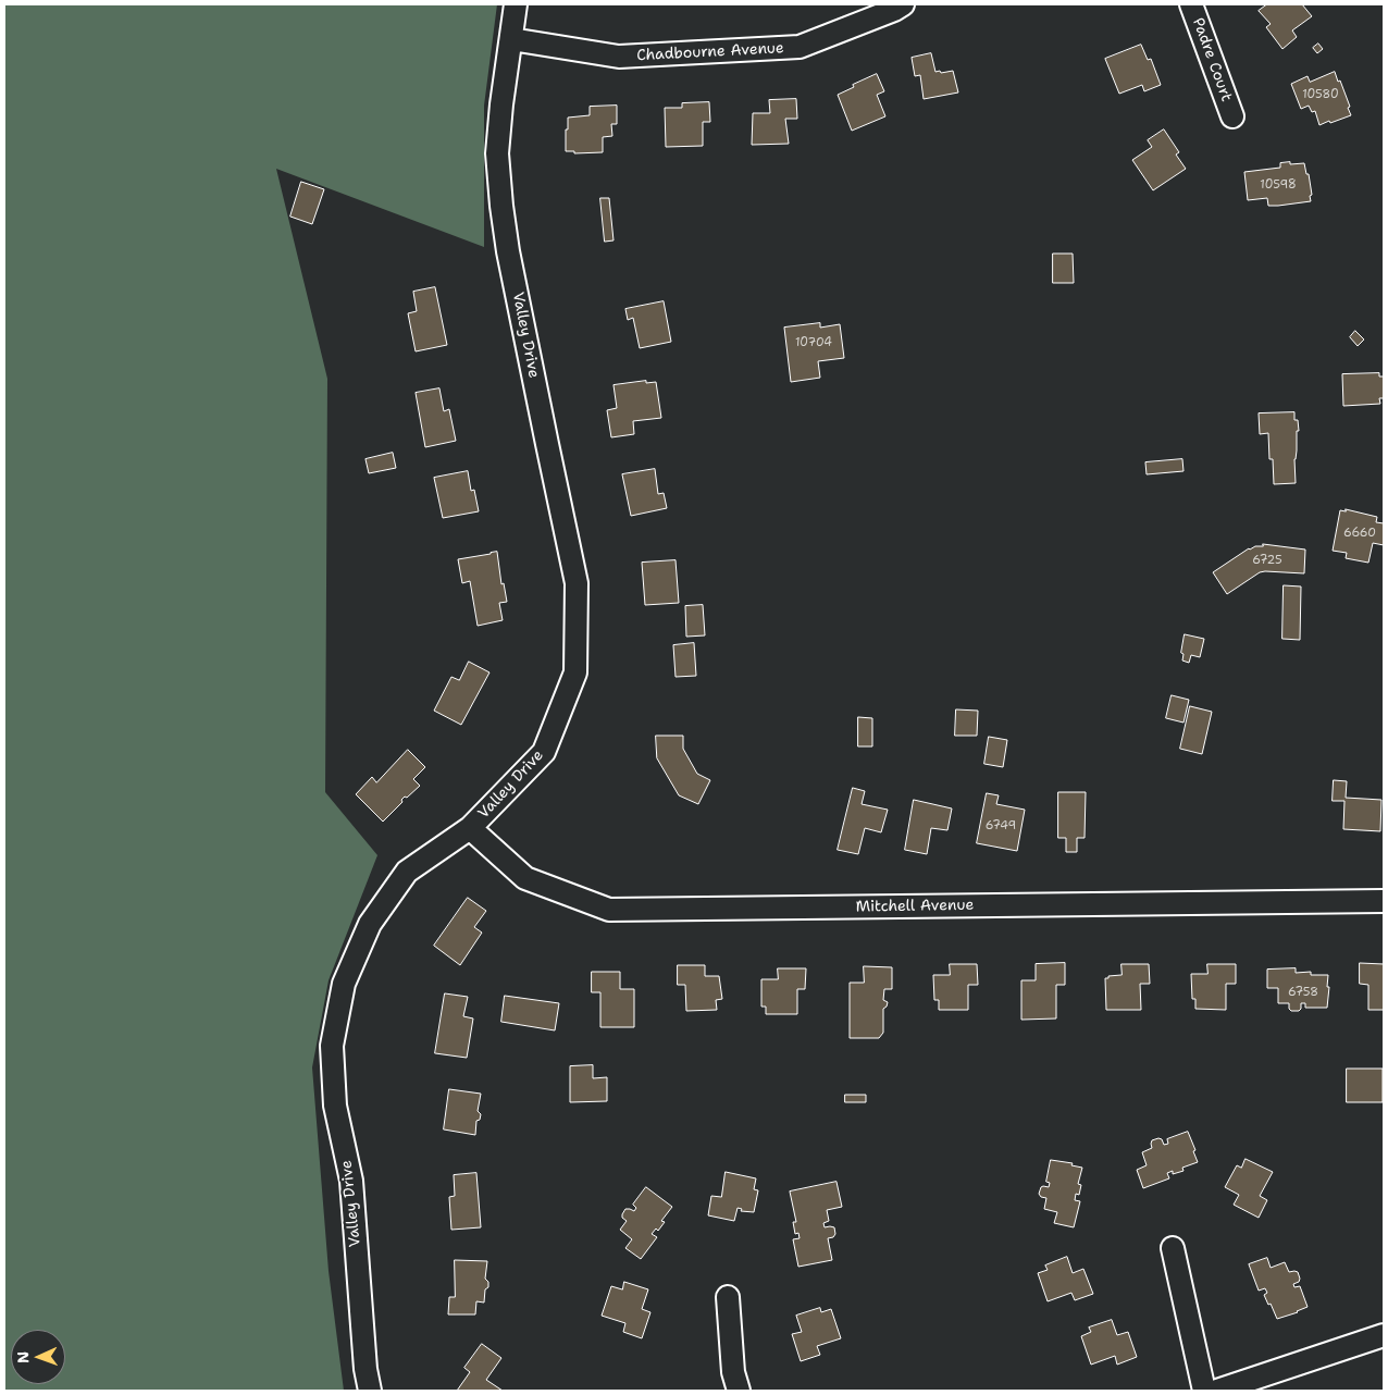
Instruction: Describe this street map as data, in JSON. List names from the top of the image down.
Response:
{
  "streets": {
    "street": [
      "Chadbourne Avenue",
      "Padre Court",
      "Valley Drive",
      "Mitchell Avenue"
    ]
  },
  "crossings": [
    ["Chadbourne Avenue", "Valley Drive"],
    ["Valley Drive", "Mitchell Avenue"]
  ],
  "house_numbers": [
    "10580",
    "10598",
    "10704",
    "6660",
    "6725",
    "6749",
    "6758"
  ],
  "north": "left"
}
